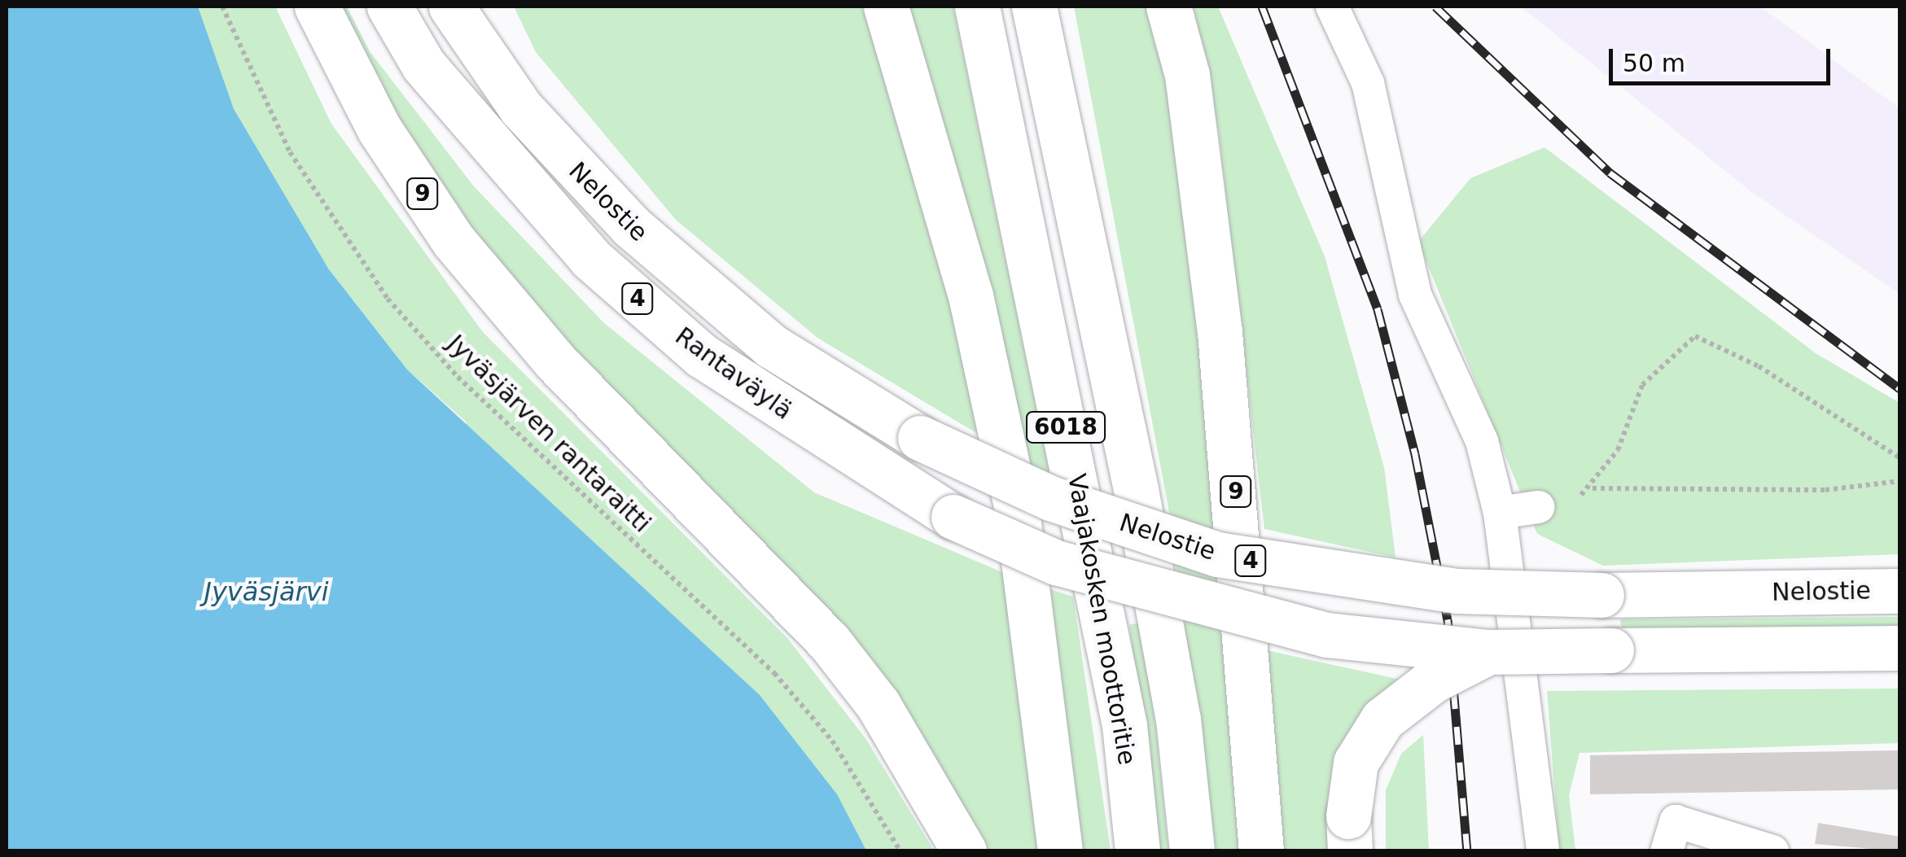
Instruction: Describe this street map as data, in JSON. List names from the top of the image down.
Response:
{
  "streets": {
    "highway": [
      "9",
      "Nelostie",
      "4",
      "Rantaväylä",
      "6018",
      "Vaajakosken moottoritie"
    ],
    "path": ["Jyväsjärven rantaraitti"]
  },
  "crossings": [
    ["Nelostie", "4"],
    ["4", "Rantaväylä"]
  ],
  "water": ["Jyväsjärvi"],
  "scale_bar": "50 m"
}
